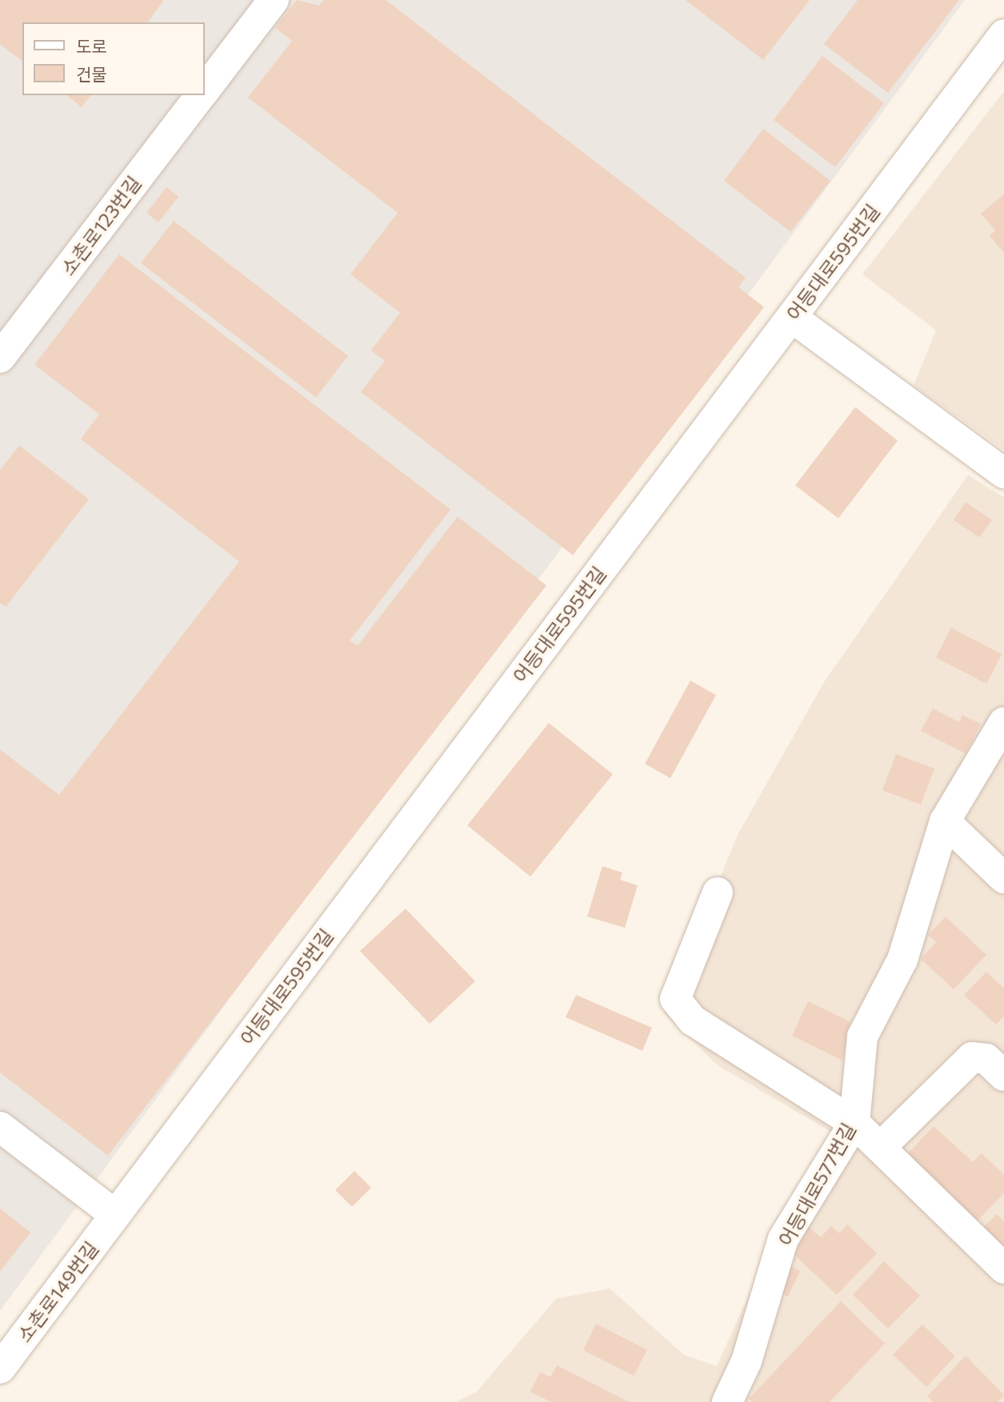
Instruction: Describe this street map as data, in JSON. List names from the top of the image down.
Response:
{
  "streets": {
    "street": [
      "소촌로123번길",
      "어등대로595번길",
      "어등대로577번길",
      "소촌로149번길"
    ]
  },
  "crossings": [
    ["어등대로595번길", "소촌로149번길"]
  ],
  "legend": ["도로", "건물"]
}
